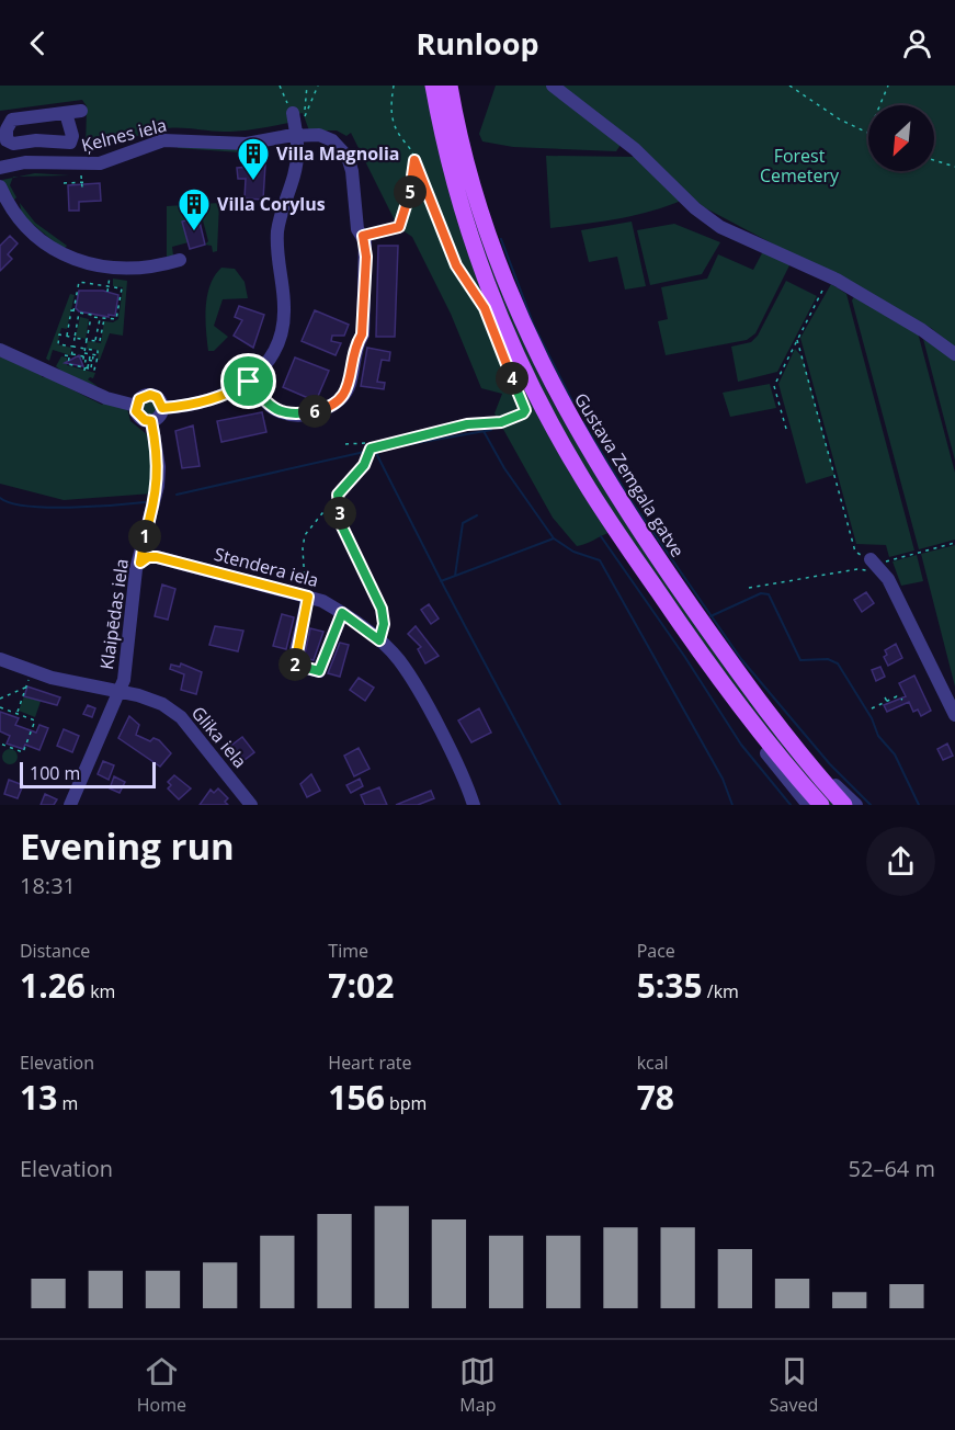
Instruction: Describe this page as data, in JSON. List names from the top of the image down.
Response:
{
  "streets": {
    "main road": ["Gustava Zemgala gatve"],
    "street": [
      "Ķelnes iela",
      "Stendera iela",
      "Klaipēdas iela",
      "Glika iela"
    ]
  },
  "crossings": [
    ["Stendera iela", "Klaipēdas iela"],
    ["Klaipēdas iela", "Glika iela"]
  ],
  "parks": ["Forest Cemetery"],
  "places": {
    "building": ["Villa Magnolia", "Villa Corylus"]
  },
  "scale_bar": "100 m",
  "north": "bottom left",
  "page": {
    "header": "Runloop",
    "pins": [
      "5",
      "4",
      "6",
      "3",
      "1",
      "2"
    ],
    "scale": "100 m",
    "heading": ["Evening run", "18:31"],
    "stats": [
      ["Distance", "1.26 km"],
      ["Time", "7:02"],
      ["Pace", "5:35 /km"],
      ["Elevation", "13 m"],
      ["Heart rate", "156 bpm"],
      ["kcal", "78"]
    ],
    "chart": ["Elevation", "52–64 m"],
    "tabs": ["Home", "Map", "Saved"]
  }
}
